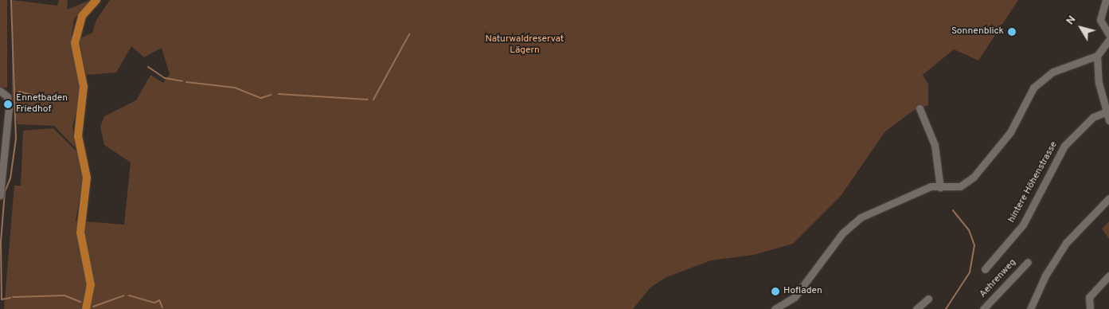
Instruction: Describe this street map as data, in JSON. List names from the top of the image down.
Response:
{
  "streets": {
    "street": ["hintere Höhenstrasse", "Aehrenweg"]
  },
  "parks": ["Naturwaldreservat Lägern"],
  "places": ["Sonnenblick", "Ennetbaden Friedhof", "Hofladen"],
  "north": "top left"
}
